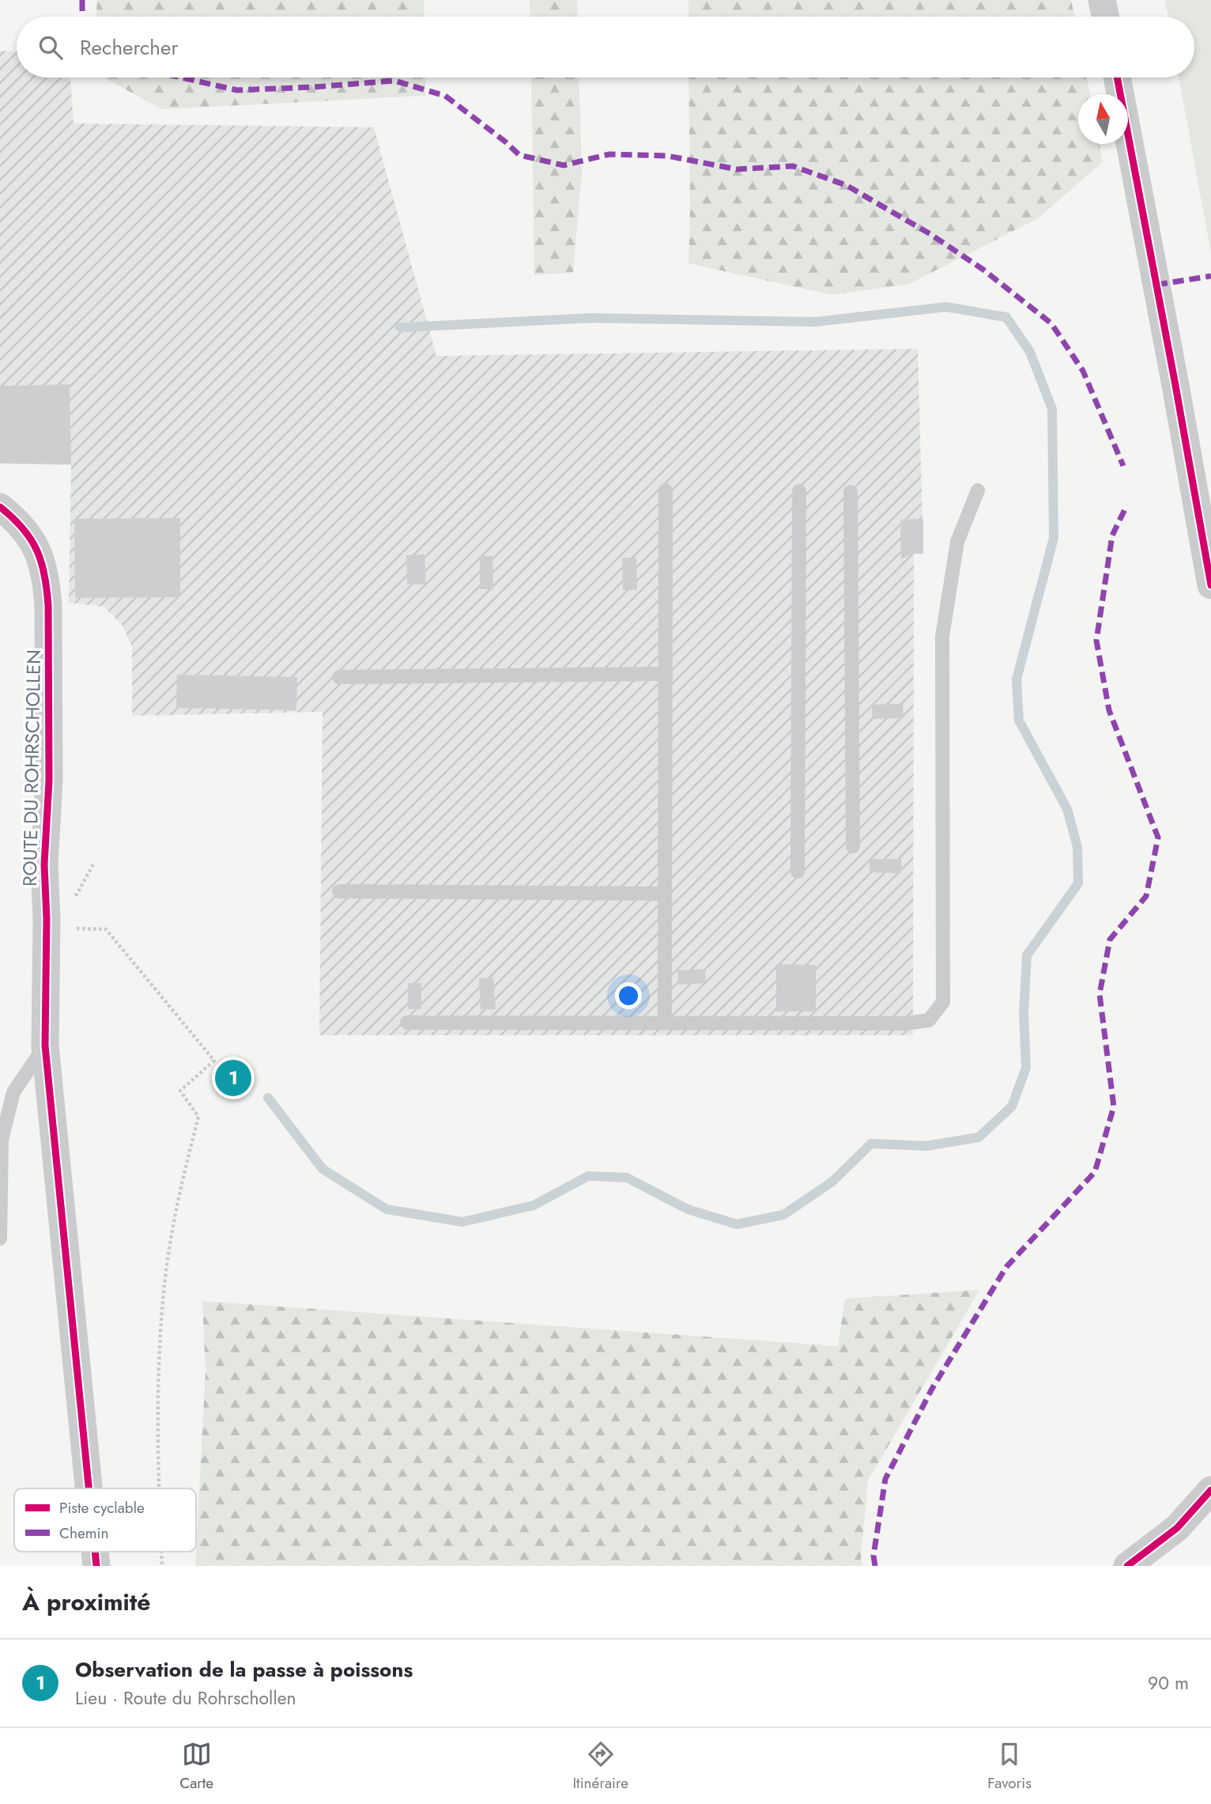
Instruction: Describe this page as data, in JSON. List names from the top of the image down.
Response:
{
  "streets": {
    "street": ["ROUTE DU ROHRSCHOLLEN"]
  },
  "legend": ["Piste cyclable", "Chemin"],
  "north": "top",
  "page": {
    "search": "Rechercher",
    "pins": "1",
    "heading": "À proximité",
    "list": [
      {
        "mark": "1",
        "name": "Observation de la passe à poissons",
        "note": "Lieu · Route du Rohrschollen",
        "value": "90 m"
      }
    ],
    "nav": ["Carte", "Itinéraire", "Favoris"]
  }
}
